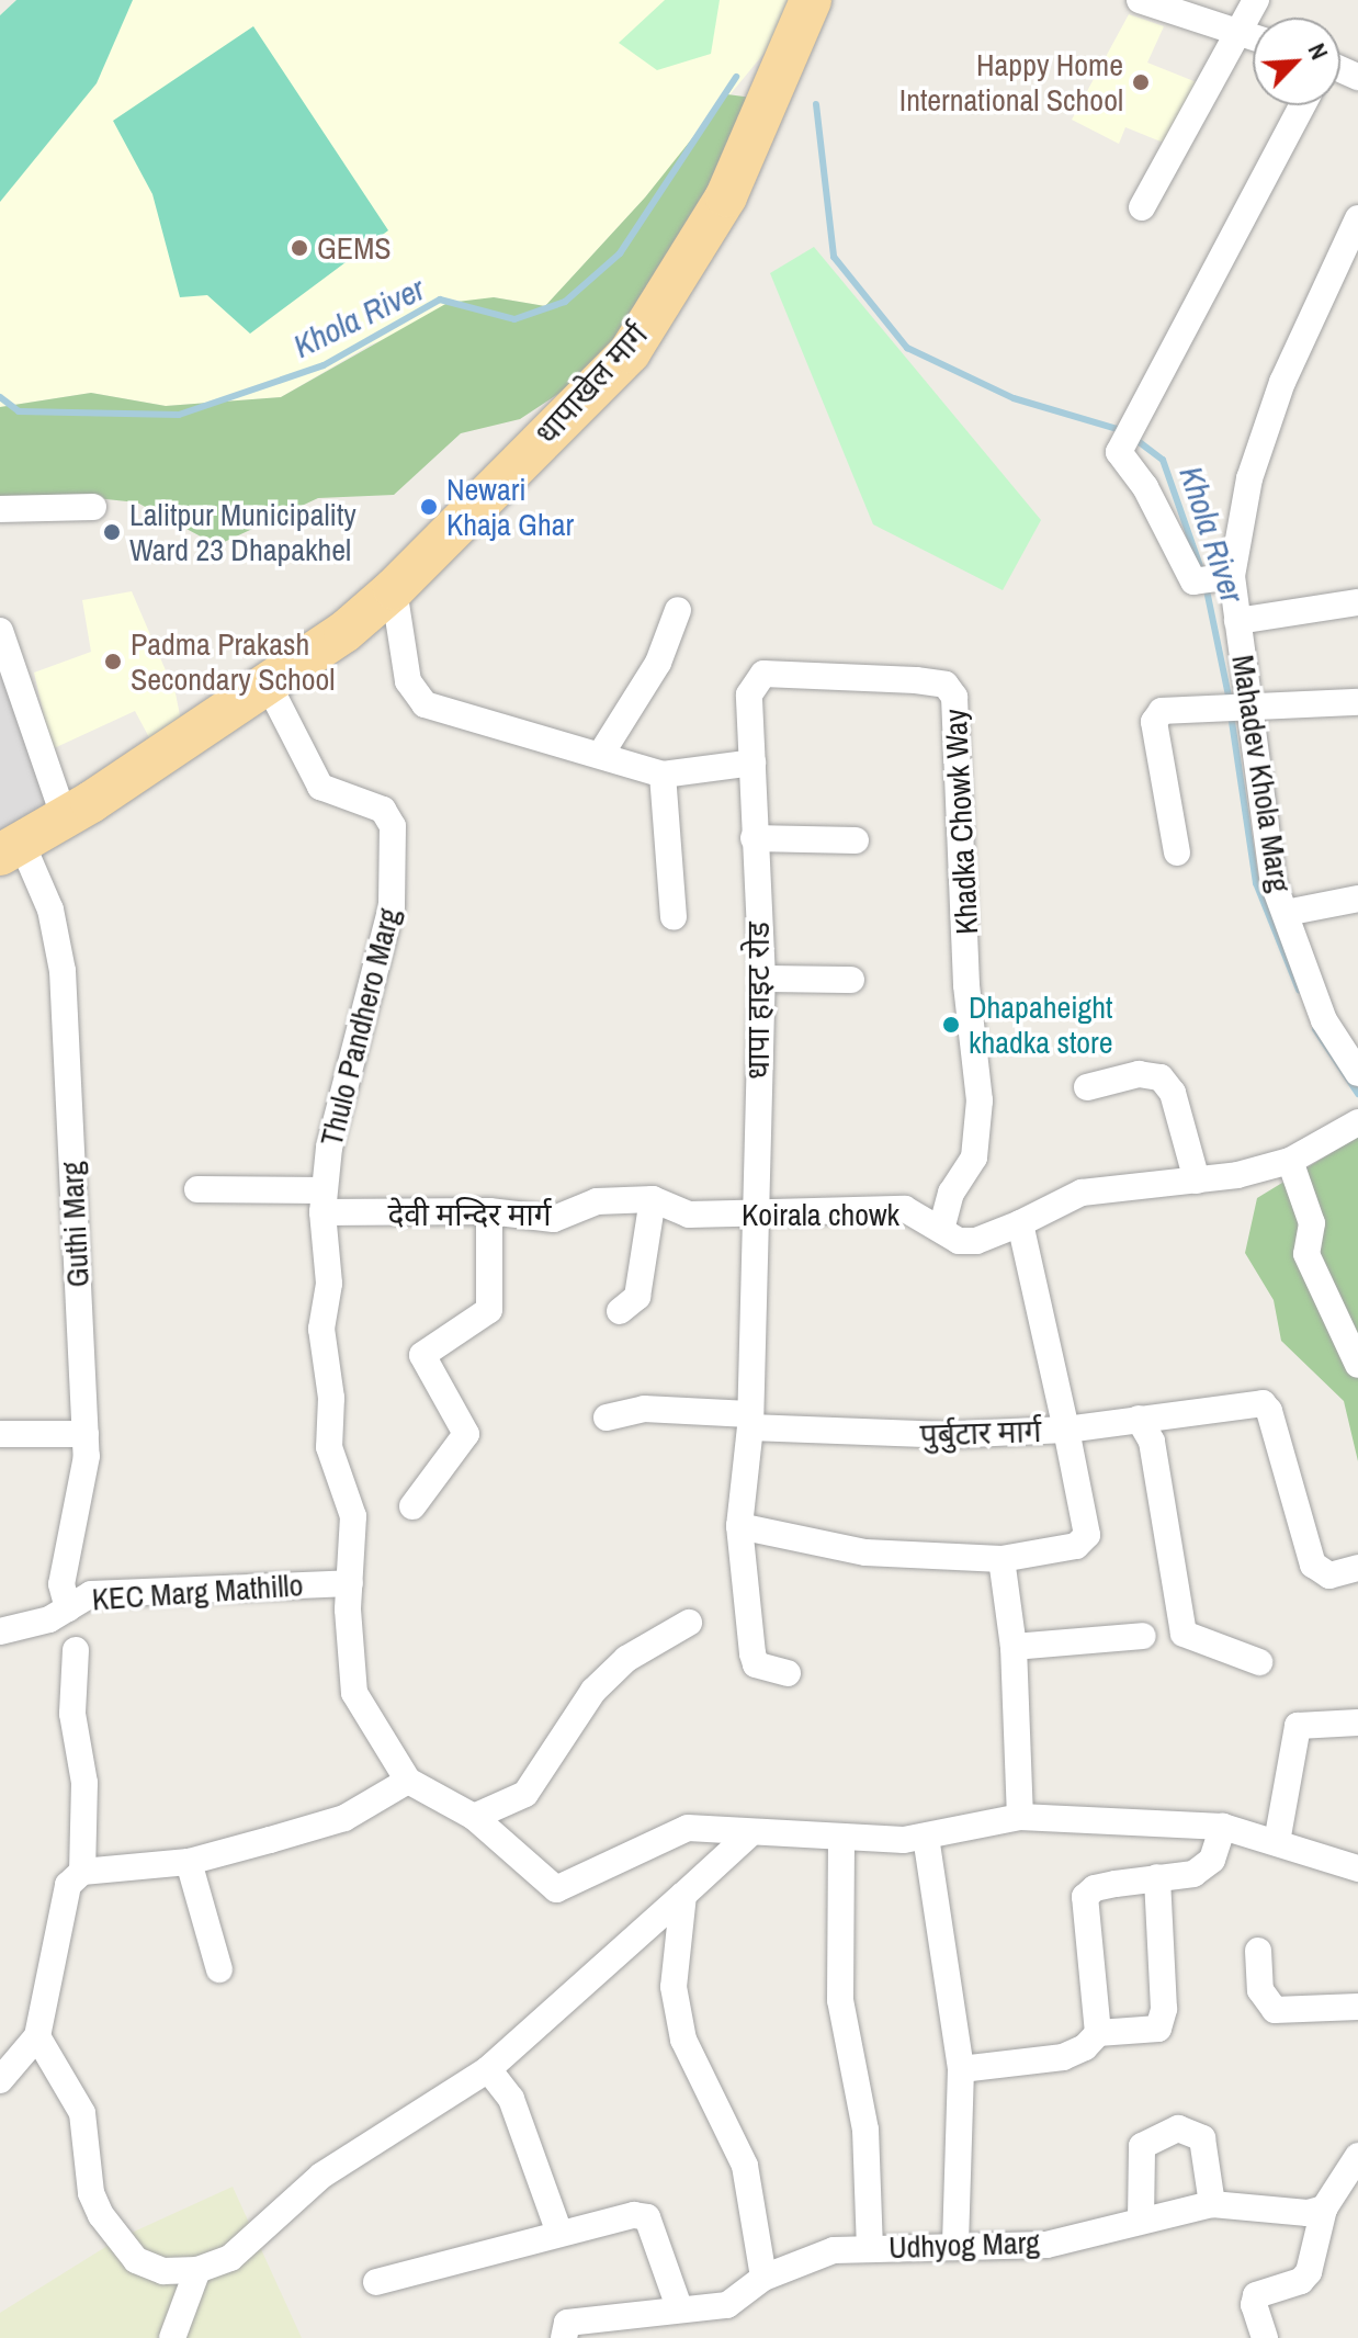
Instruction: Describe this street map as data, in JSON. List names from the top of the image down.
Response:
{
  "streets": {
    "main road": ["धापाखेल मार्ग"],
    "street": [
      "Mahadev Khola Marg",
      "Khadka Chowk Way",
      "धापा हाइट रोड",
      "Thulo Pandhero Marg",
      "देवी मन्दिर मार्ग",
      "Koirala chowk",
      "Guthi Marg",
      "पुर्बुटार मार्ग",
      "KEC Marg Mathillo",
      "Udhyog Marg"
    ]
  },
  "crossings": [
    ["धापाखेल मार्ग", "Thulo Pandhero Marg"],
    ["धापाखेल मार्ग", "Guthi Marg"],
    ["Khadka Chowk Way", "धापा हाइट रोड"],
    ["Khadka Chowk Way", "Koirala chowk"],
    ["धापा हाइट रोड", "Koirala chowk"],
    ["धापा हाइट रोड", "पुर्बुटार मार्ग"],
    ["Thulo Pandhero Marg", "देवी मन्दिर मार्ग"],
    ["Thulo Pandhero Marg", "KEC Marg Mathillo"],
    ["देवी मन्दिर मार्ग", "Koirala chowk"],
    ["Guthi Marg", "KEC Marg Mathillo"]
  ],
  "water": ["Khola River"],
  "places": [
    "Happy Home International School",
    "GEMS",
    "Newari Khaja Ghar",
    "Lalitpur Municipality Ward 23 Dhapakhel",
    "Padma Prakash Secondary School",
    "Dhapaheight khadka store"
  ],
  "north": "top right"
}
